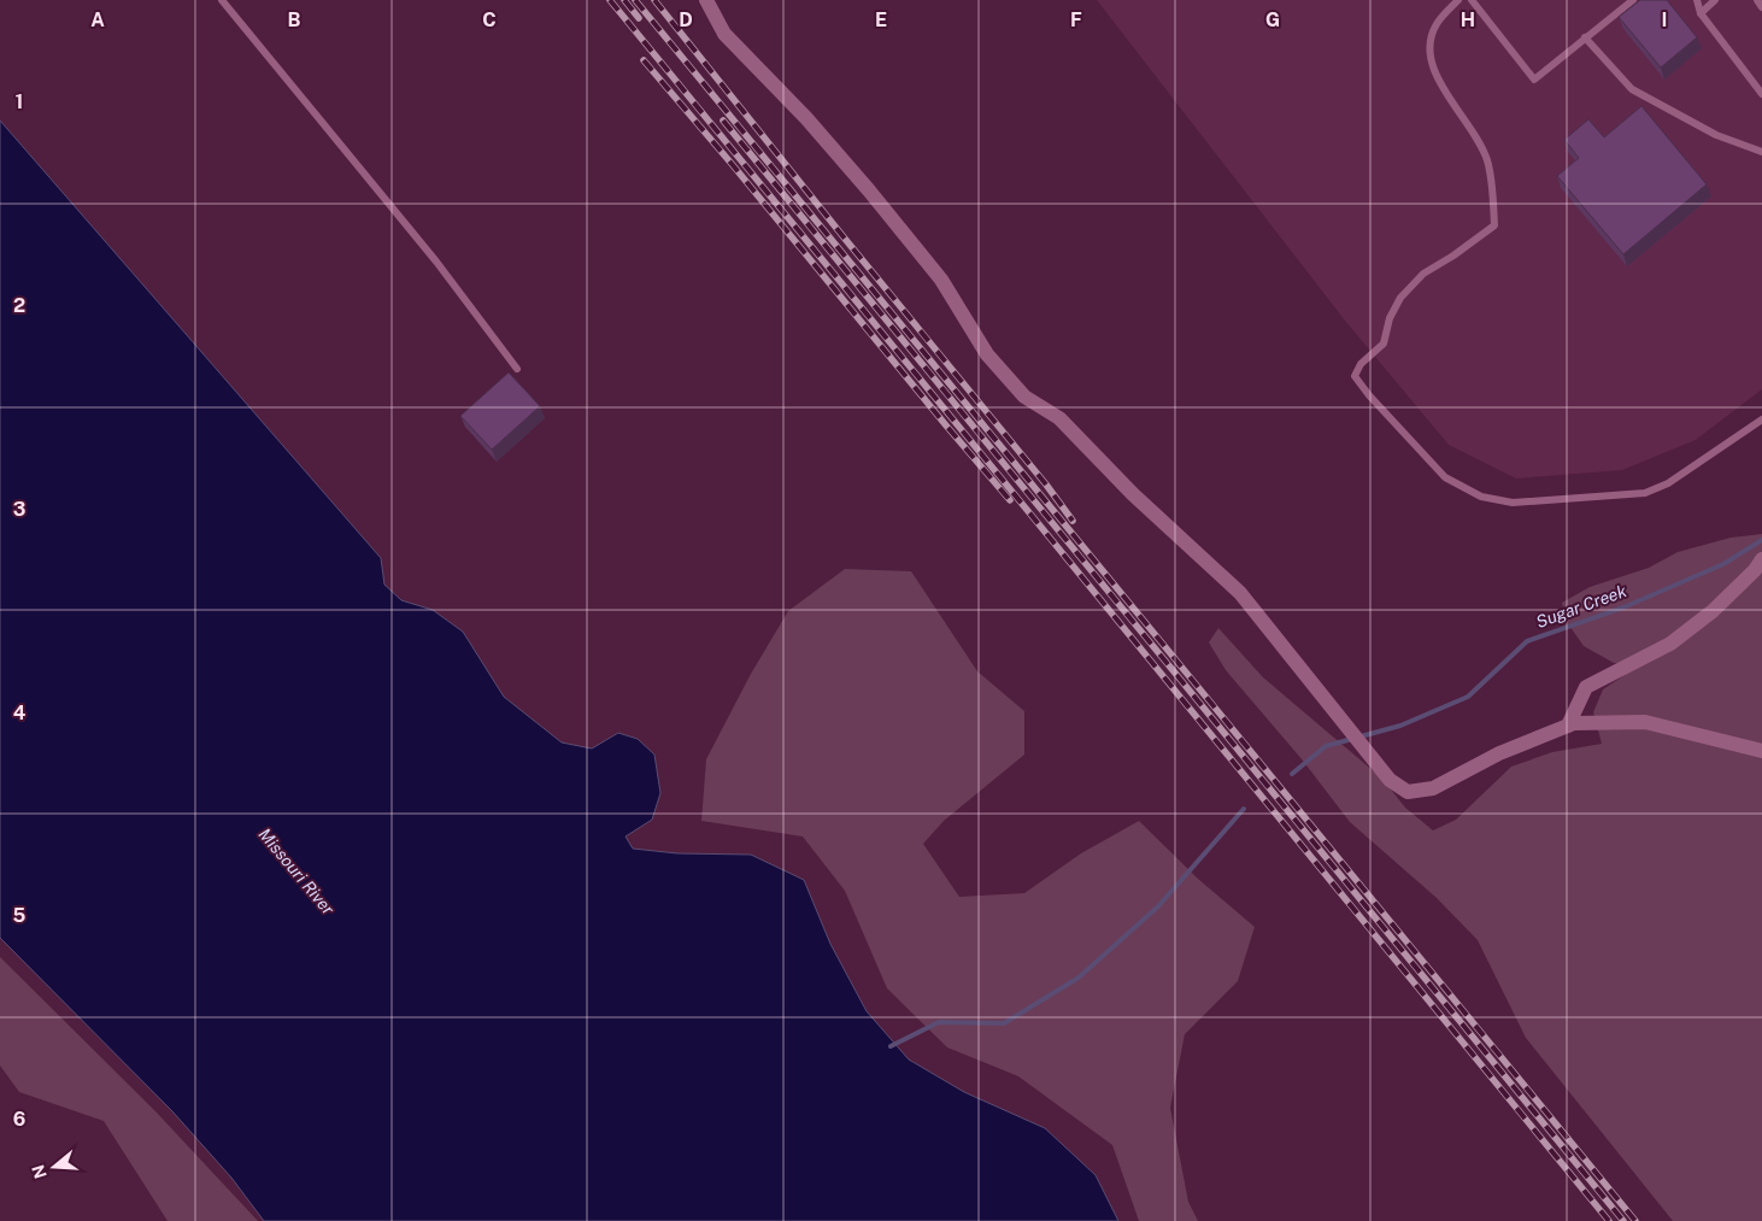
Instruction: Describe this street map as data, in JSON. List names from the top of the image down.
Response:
{
  "water": ["Sugar Creek", "Missouri River"],
  "north": "left",
  "grid": {
    "columns": [
      "A",
      "B",
      "C",
      "D",
      "E",
      "F",
      "G",
      "H",
      "I"
    ],
    "rows": [
      "1",
      "2",
      "3",
      "4",
      "5",
      "6"
    ]
  }
}
